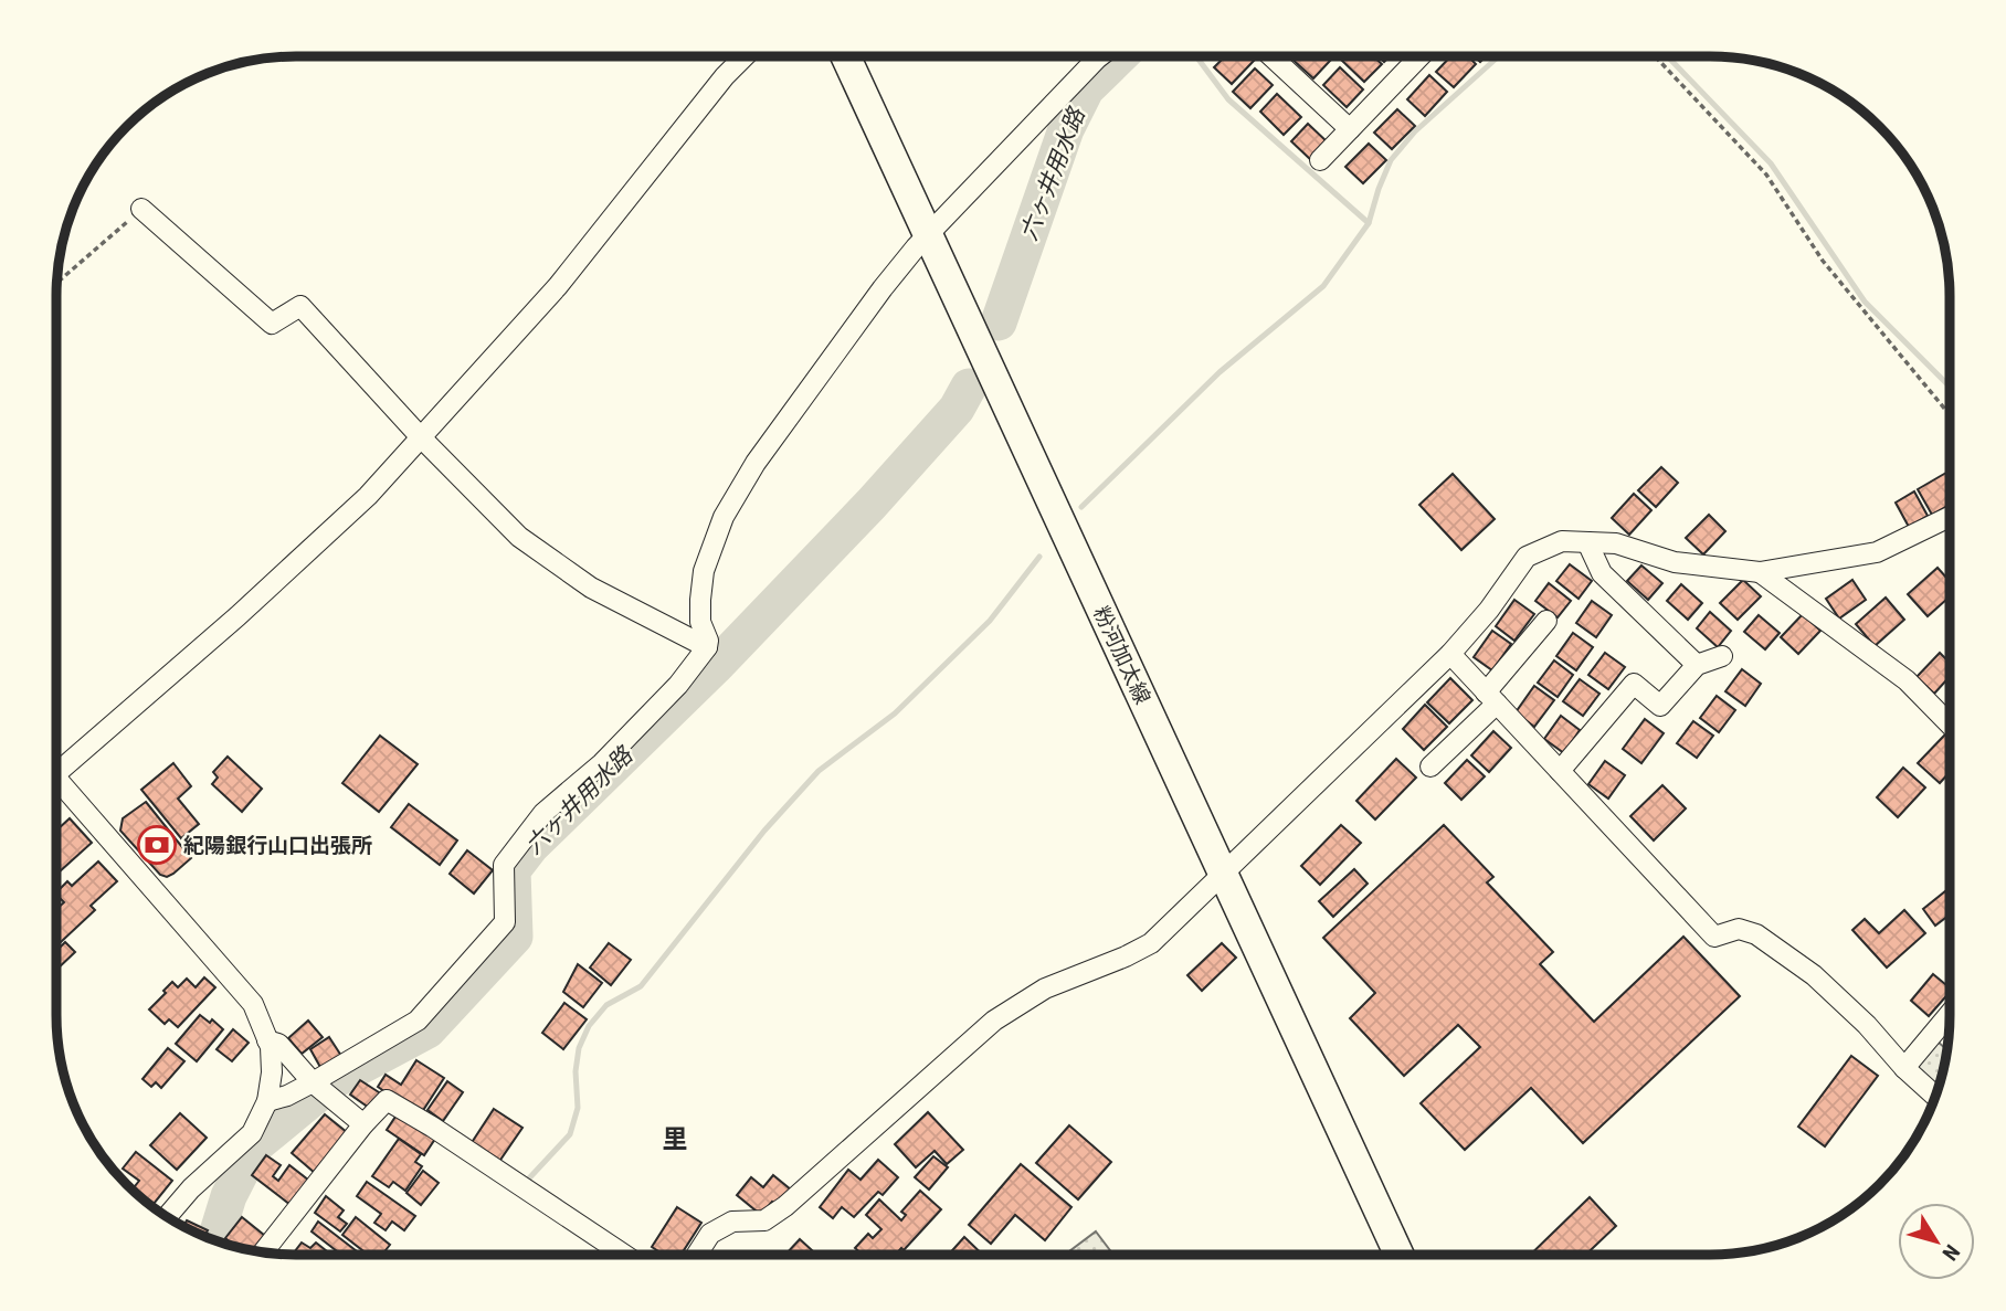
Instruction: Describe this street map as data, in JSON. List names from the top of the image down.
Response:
{
  "streets": {
    "main road": ["粉河加太線"]
  },
  "districts": ["里"],
  "water": ["六ヶ井用水路"],
  "places": {
    "bank": ["紀陽銀行山口出張所"]
  },
  "north": "bottom right"
}
